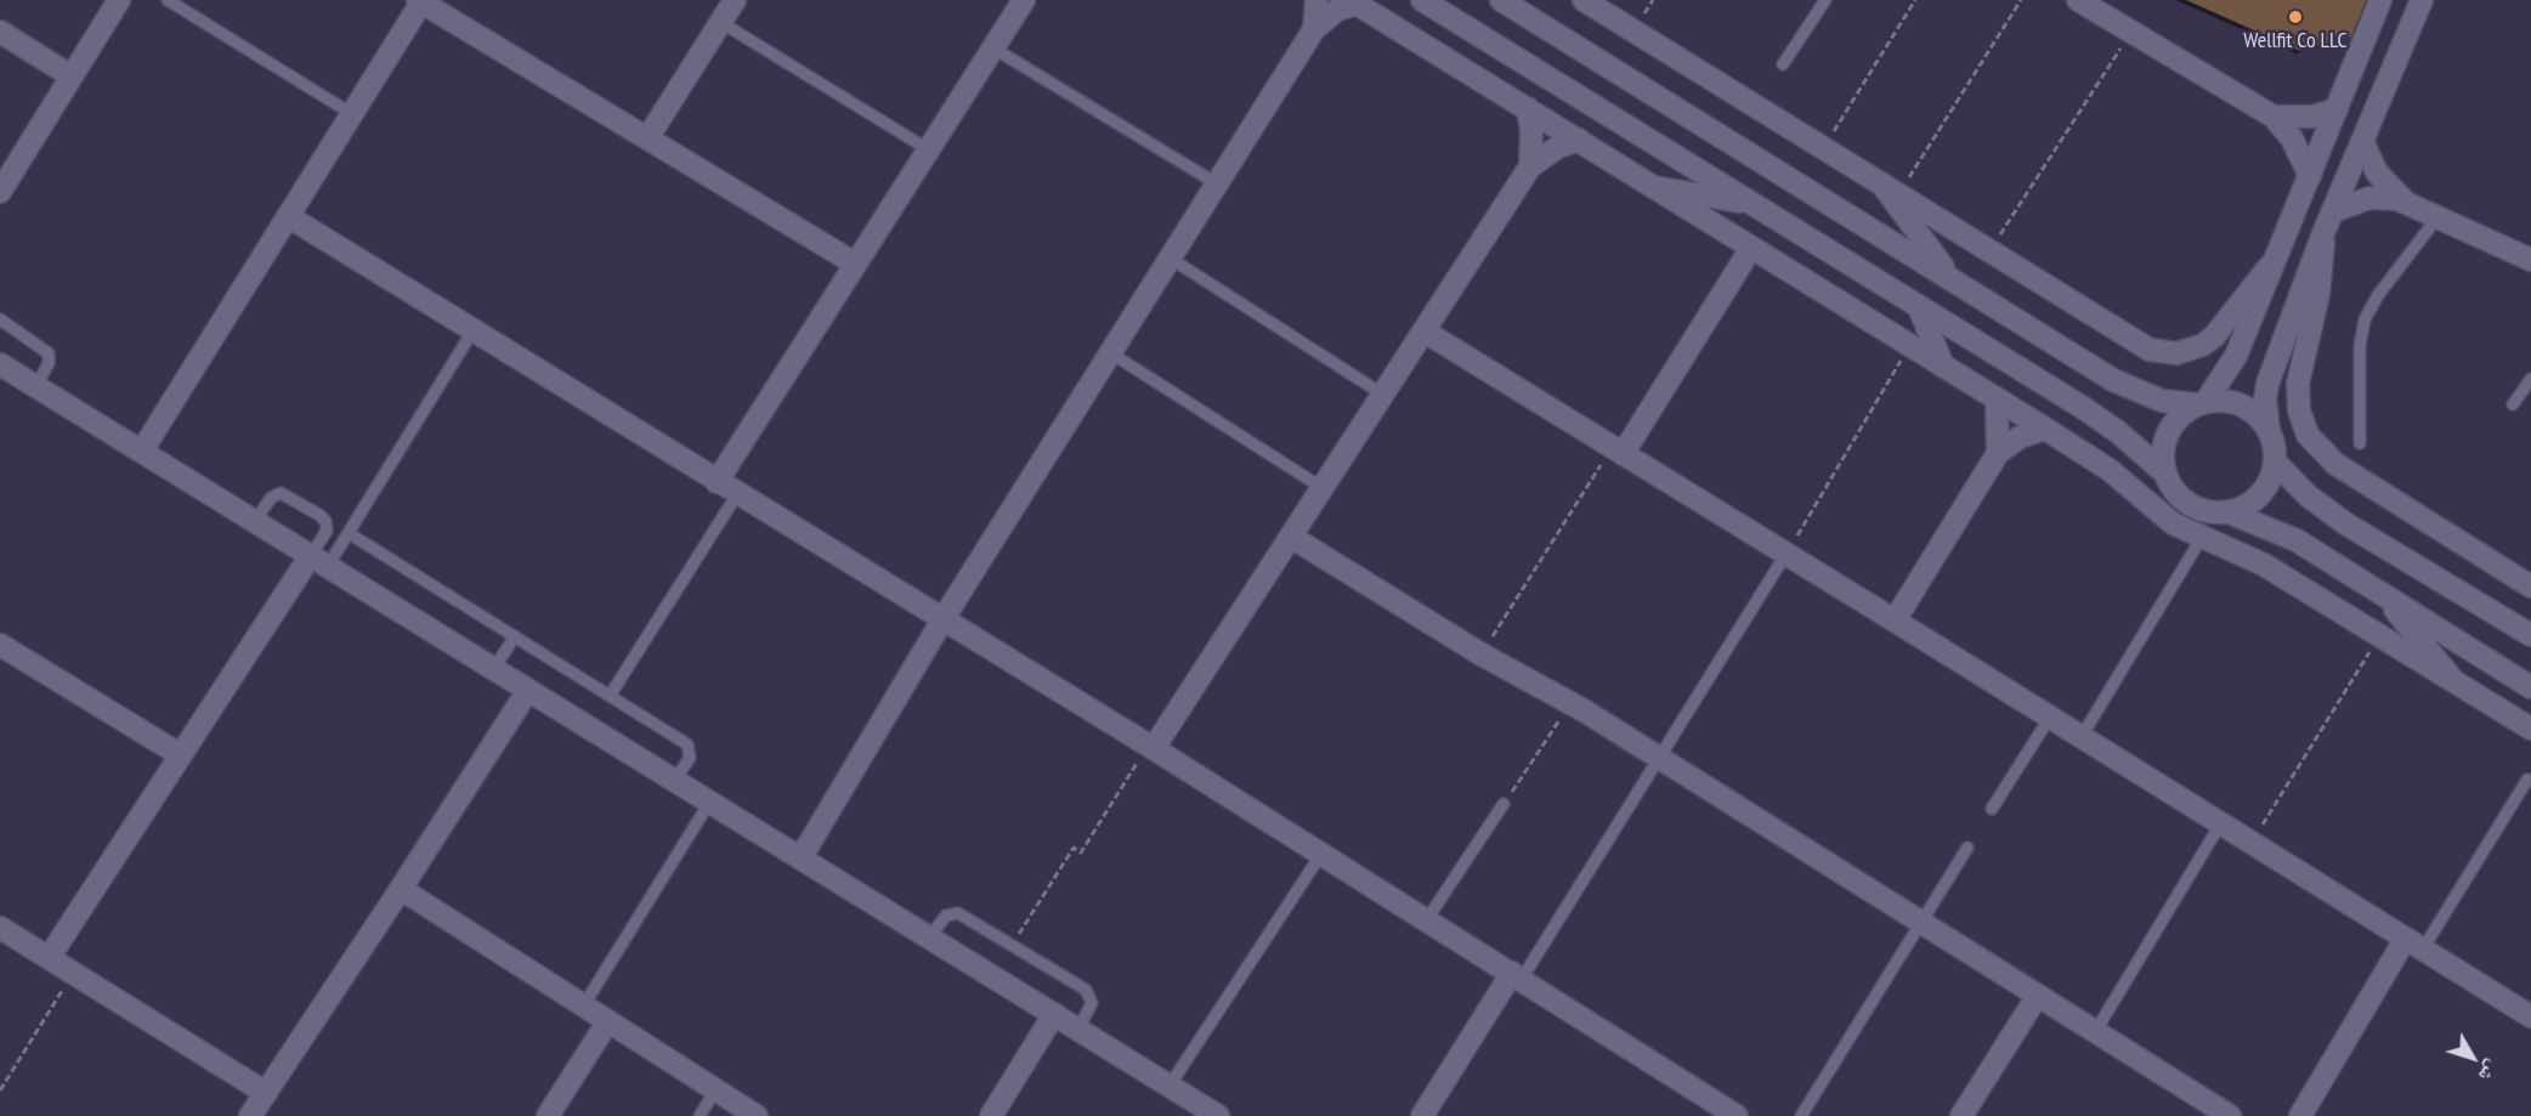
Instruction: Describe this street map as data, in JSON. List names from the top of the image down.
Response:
{
  "places": ["Wellfit Co LLC"],
  "north": "bottom right"
}
